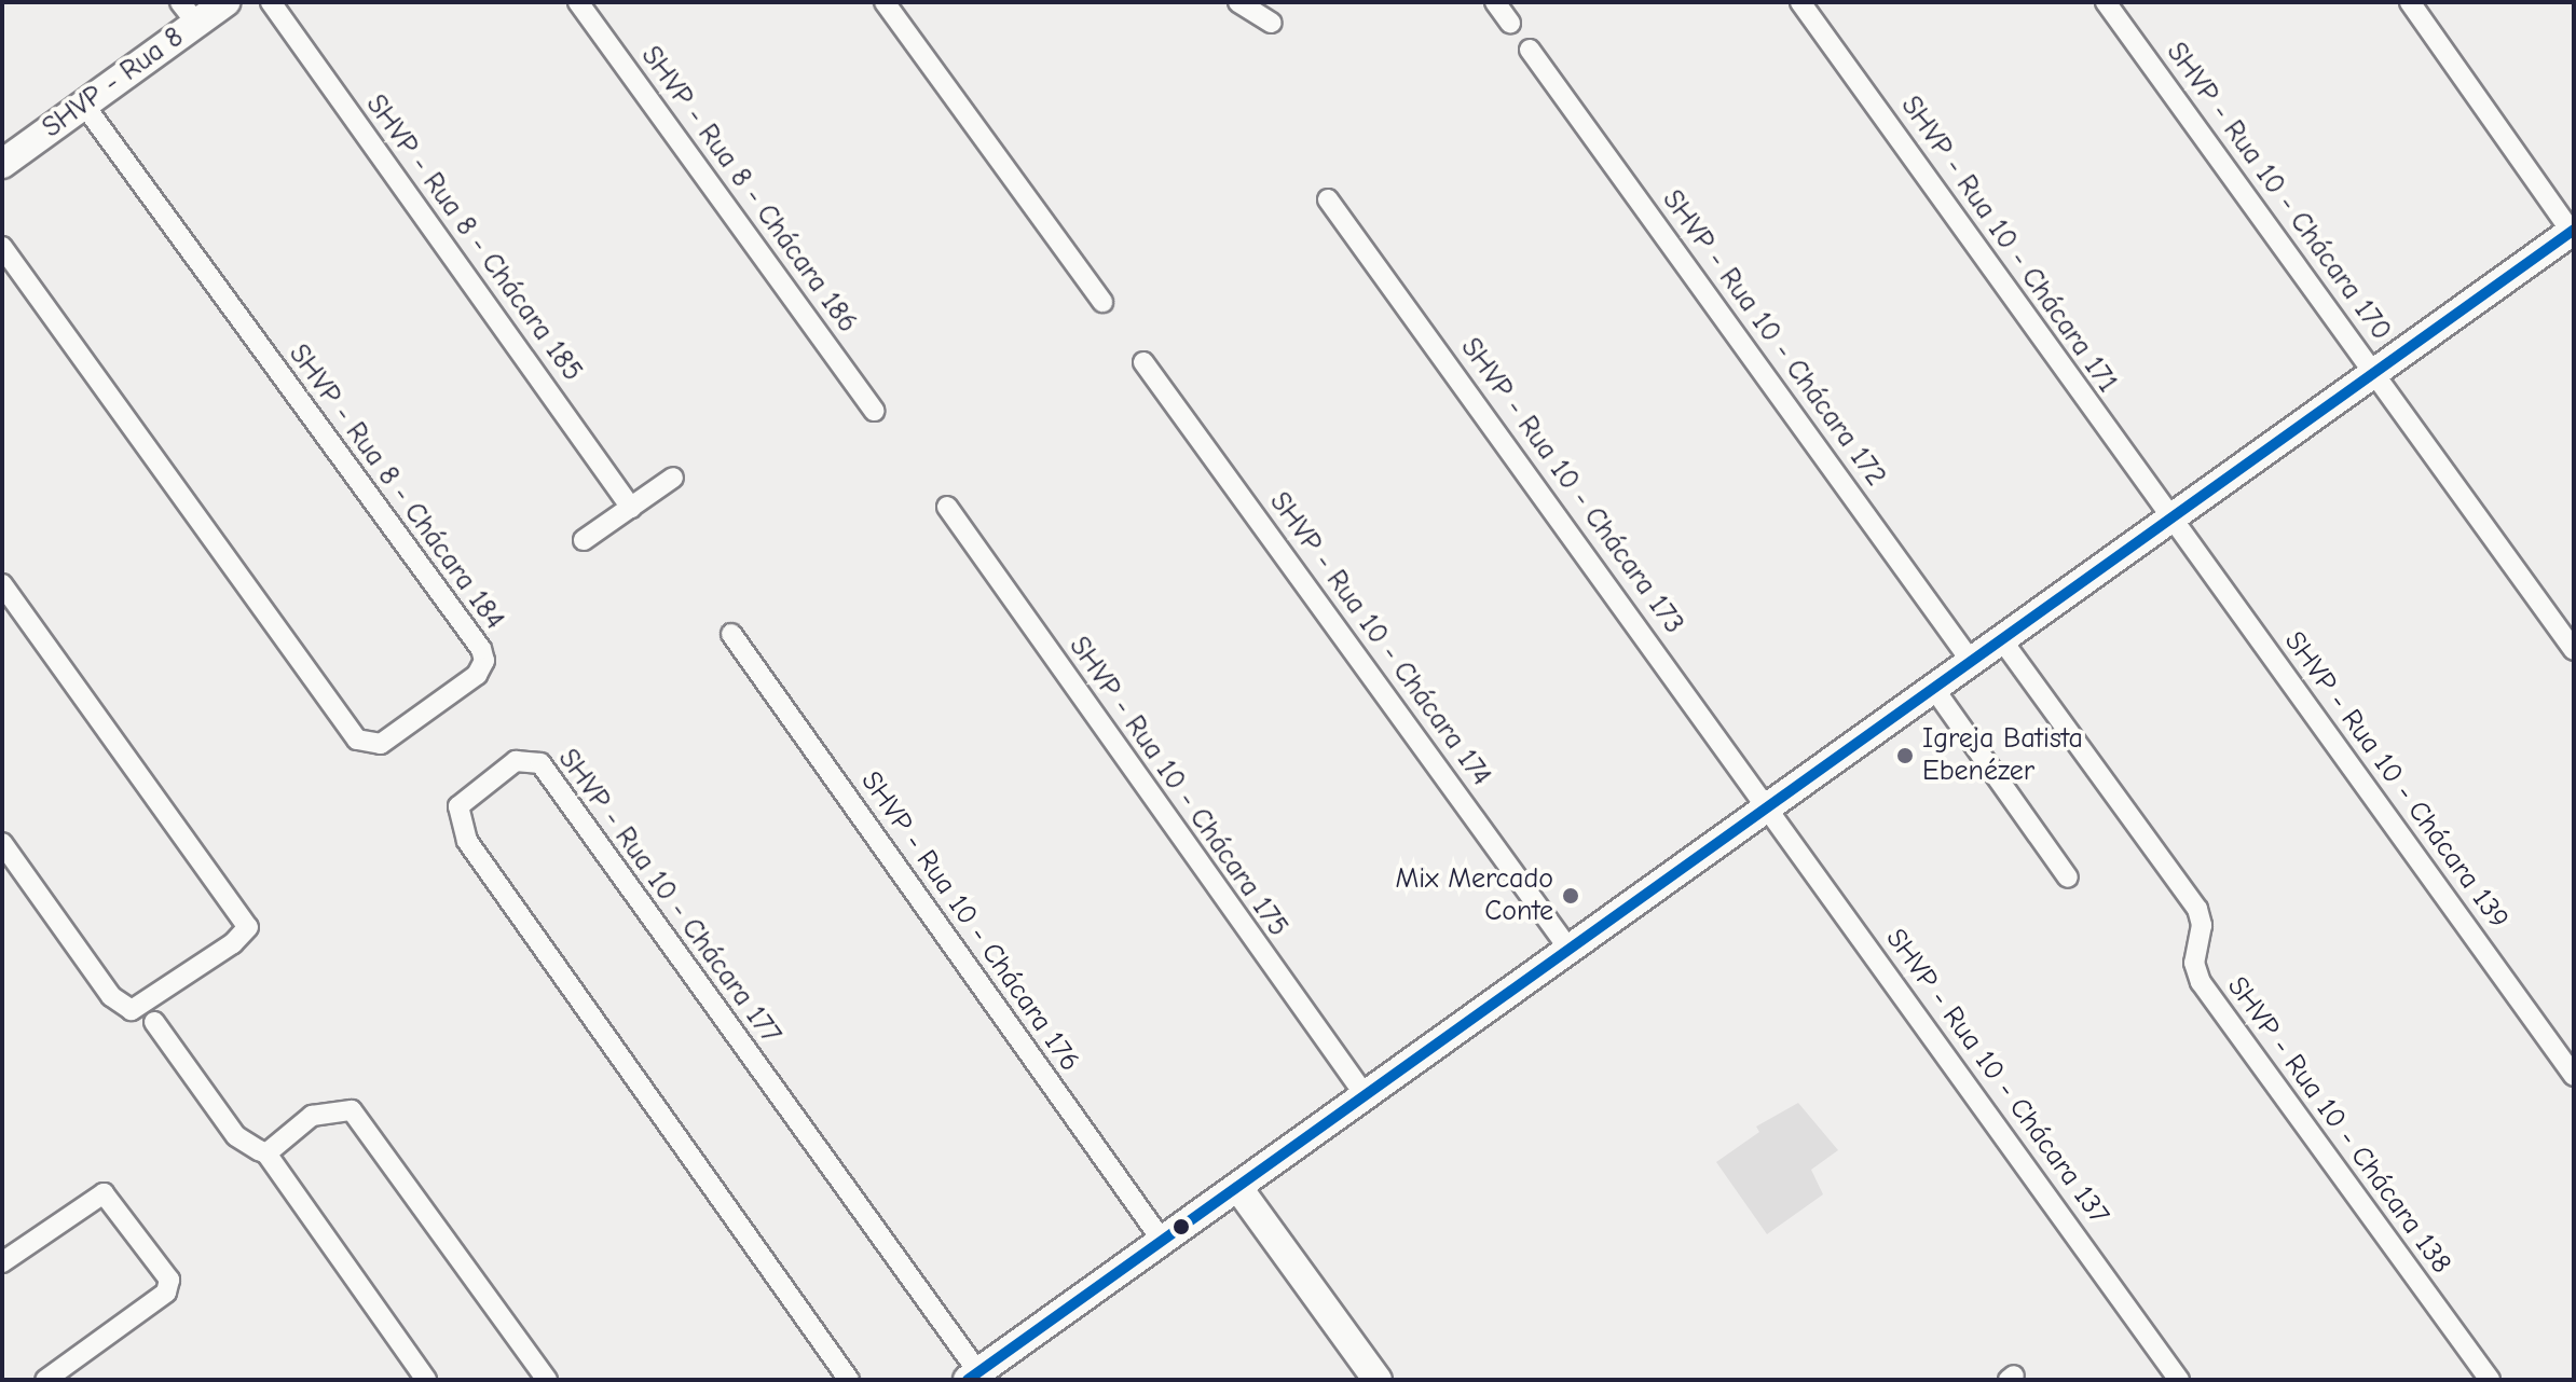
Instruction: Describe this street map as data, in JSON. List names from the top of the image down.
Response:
{
  "streets": {
    "street": [
      "SHVP - Rua 8",
      "SHVP - Rua 8 - Chácara 186",
      "SHVP - Rua 10 - Chácara 170",
      "SHVP - Rua 8 - Chácara 185",
      "SHVP - Rua 10 - Chácara 171",
      "SHVP - Rua 10 - Chácara 172",
      "SHVP - Rua 10 - Chácara 173",
      "SHVP - Rua 8 - Chácara 184",
      "SHVP - Rua 10 - Chácara 174",
      "SHVP - Rua 10 - Chácara 139",
      "SHVP - Rua 10 - Chácara 175",
      "SHVP - Rua 10 - Chácara 177",
      "SHVP - Rua 10 - Chácara 176",
      "SHVP - Rua 10 - Chácara 137",
      "SHVP - Rua 10 - Chácara 138"
    ]
  },
  "crossings": [
    ["SHVP - Rua 8", "SHVP - Rua 8 - Chácara 184"],
    ["SHVP - Rua 10 - Chácara 171", "SHVP - Rua 10 - Chácara 139"],
    ["SHVP - Rua 10 - Chácara 173", "SHVP - Rua 10 - Chácara 137"]
  ],
  "places": ["Igreja Batista Ebenézer", "Mix Mercado Conte"]
}
